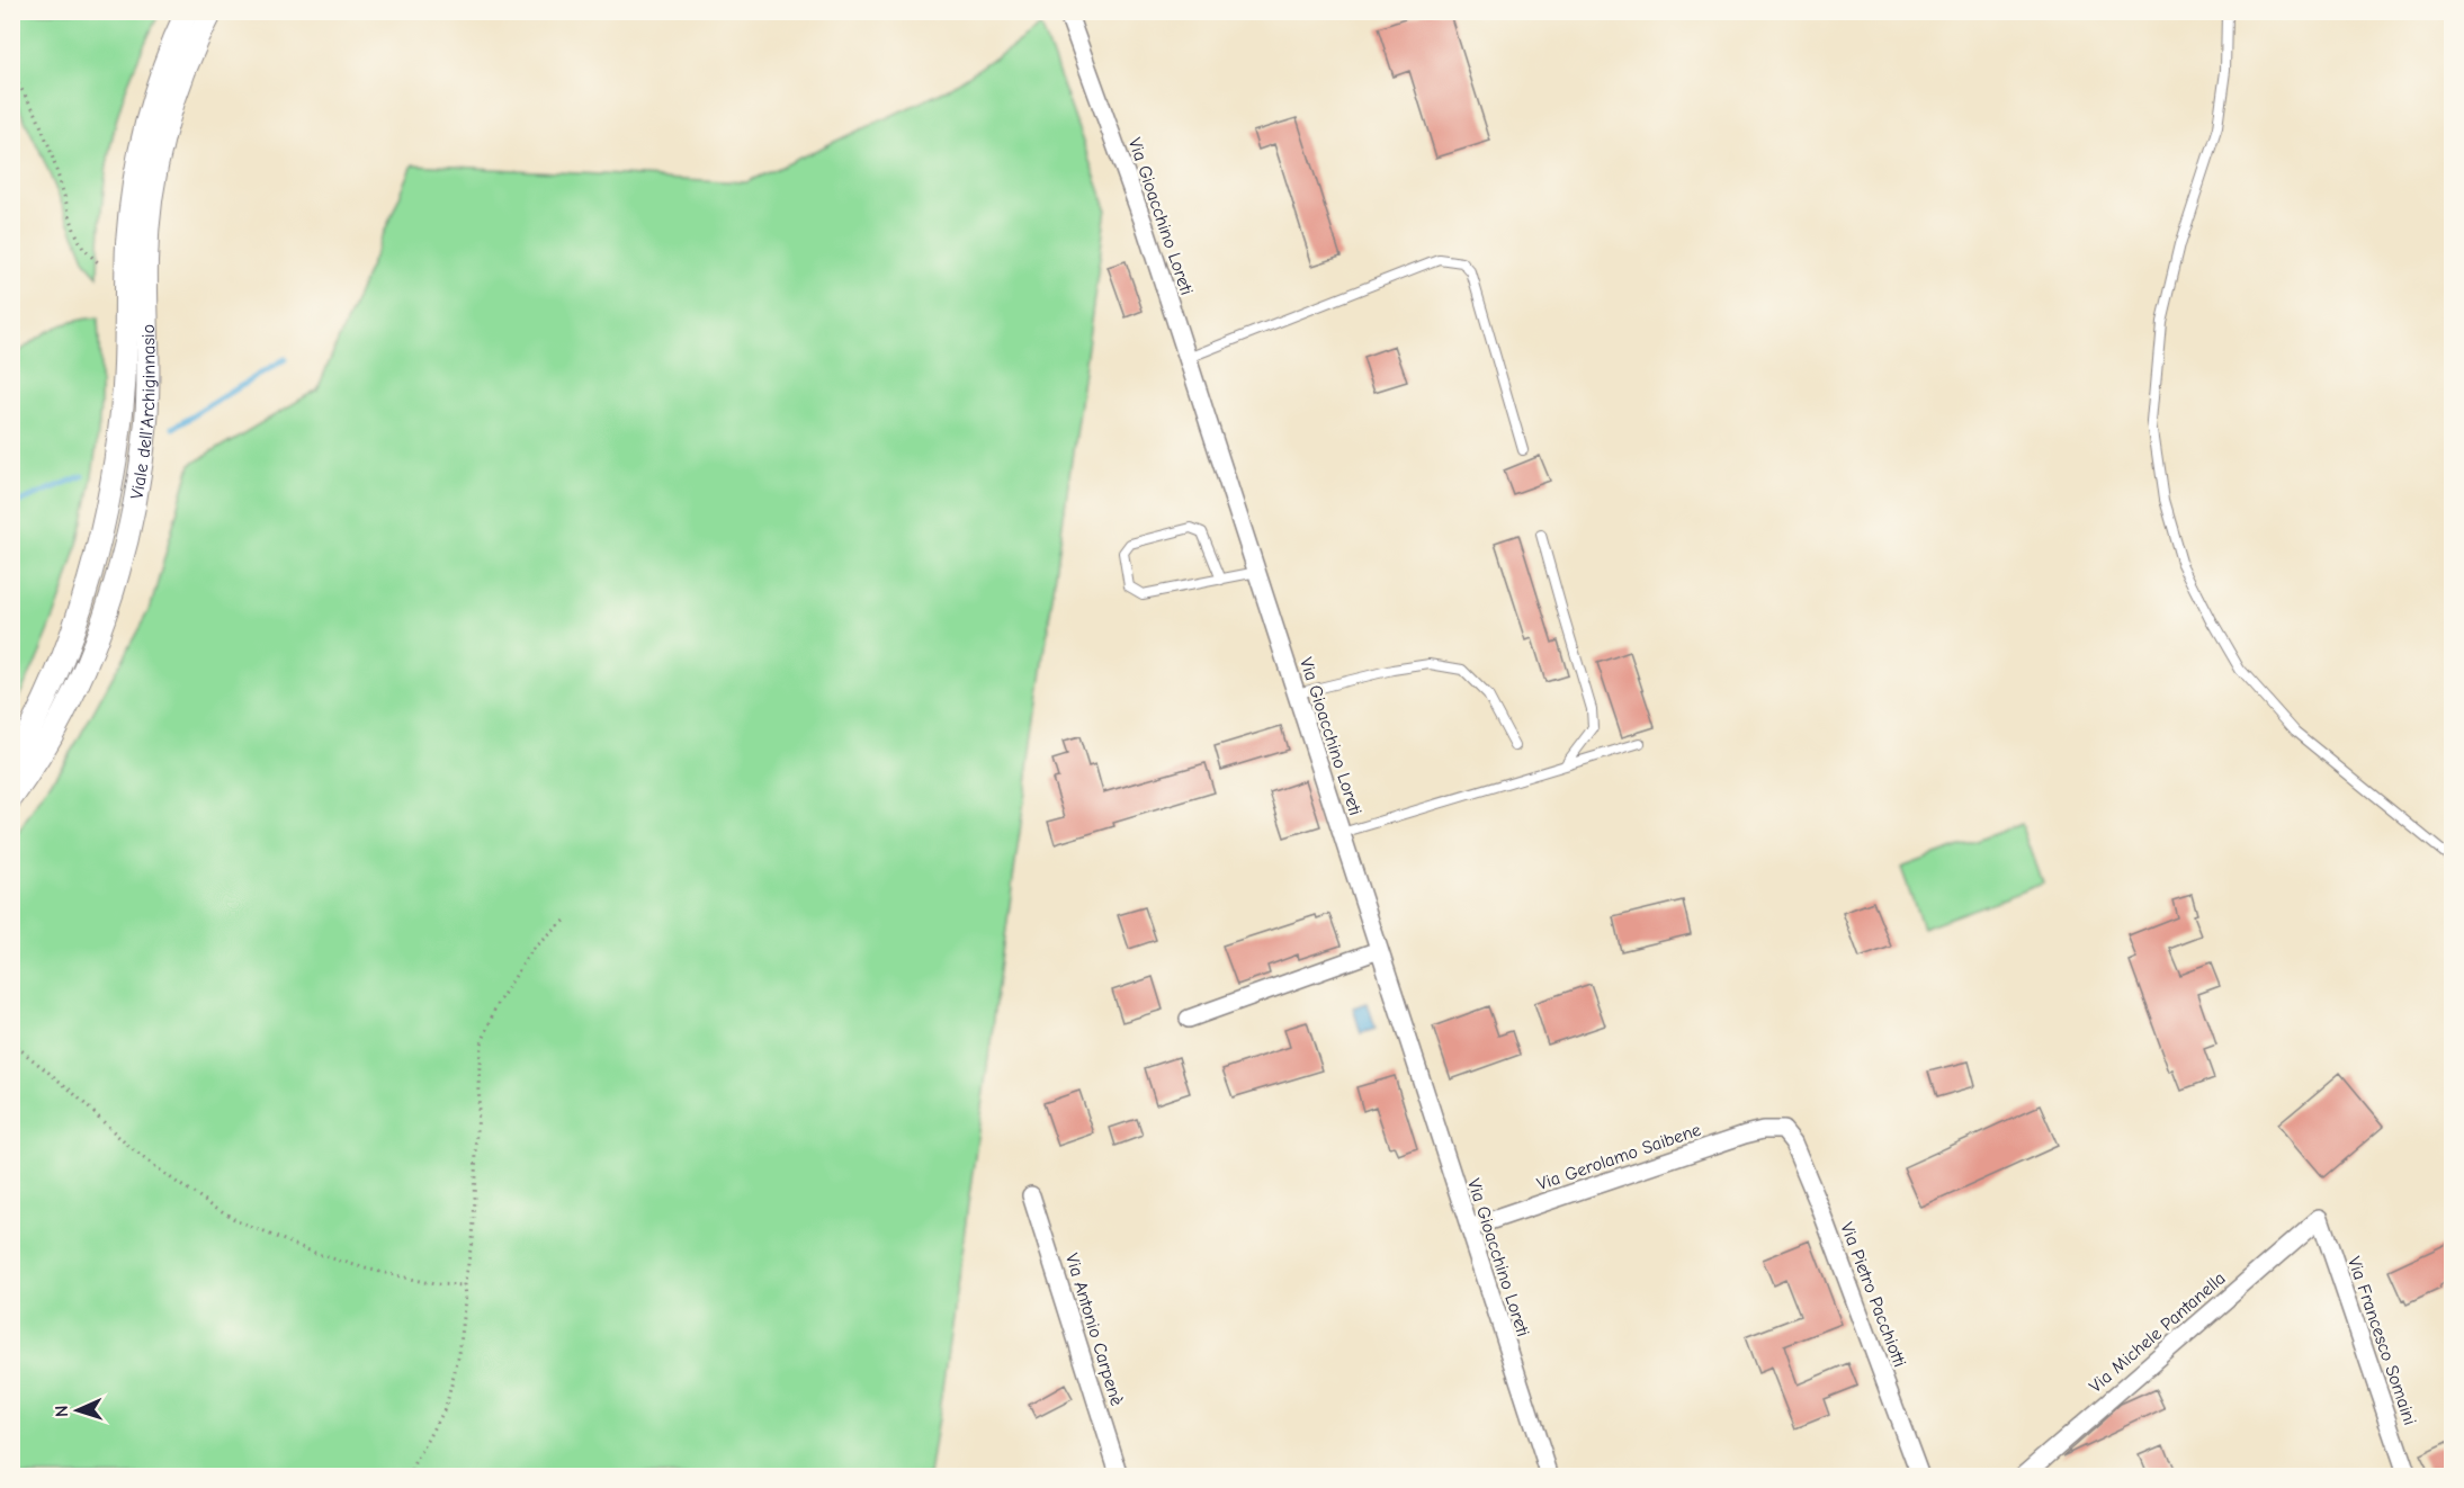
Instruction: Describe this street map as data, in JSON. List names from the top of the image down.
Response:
{
  "streets": {
    "street": [
      "Via Gioacchino Loreti",
      "Viale dell'Archiginnasio",
      "Via Gerolamo Saibene",
      "Via Pietro Pacchiotti",
      "Via Antonio Carpenè",
      "Via Michele Pantanella",
      "Via Francesco Somaini"
    ]
  },
  "crossings": [
    ["Via Gioacchino Loreti", "Via Gerolamo Saibene"],
    ["Via Gerolamo Saibene", "Via Pietro Pacchiotti"],
    ["Via Michele Pantanella", "Via Francesco Somaini"]
  ],
  "north": "left"
}
